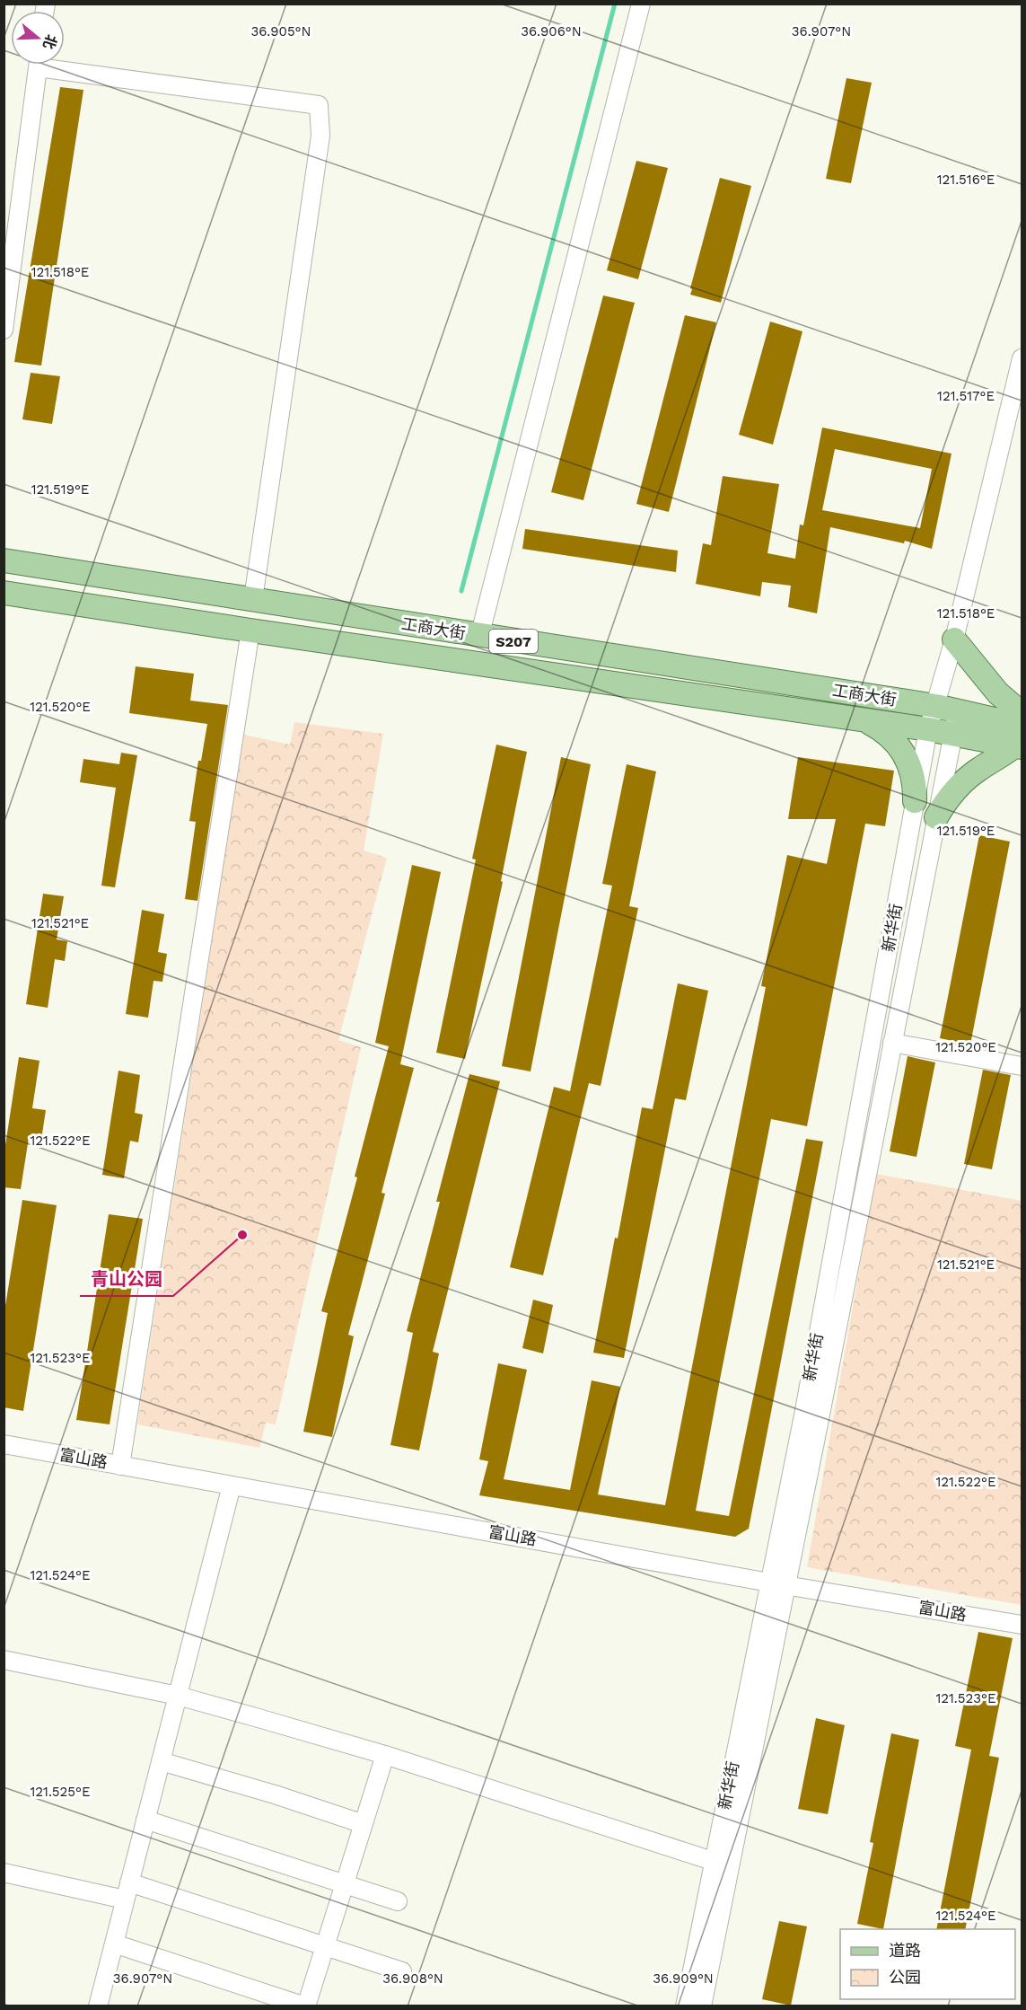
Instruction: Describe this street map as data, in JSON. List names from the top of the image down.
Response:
{
  "streets": {
    "main road": ["工商大街", "S207"],
    "street": ["新华街", "富山路"]
  },
  "crossings": [
    ["工商大街", "新华街"],
    ["新华街", "富山路"]
  ],
  "places": ["青山公园"],
  "legend": ["道路", "公园"],
  "north": "right",
  "coordinates": [
    "36.907°N",
    "36.905°N",
    "36.906°N",
    "121.516°E",
    "121.518°E",
    "121.517°E",
    "121.519°E",
    "121.520°E",
    "121.521°E",
    "121.522°E",
    "121.523°E",
    "121.524°E",
    "121.525°E",
    "36.908°N",
    "36.909°N"
  ]
}
